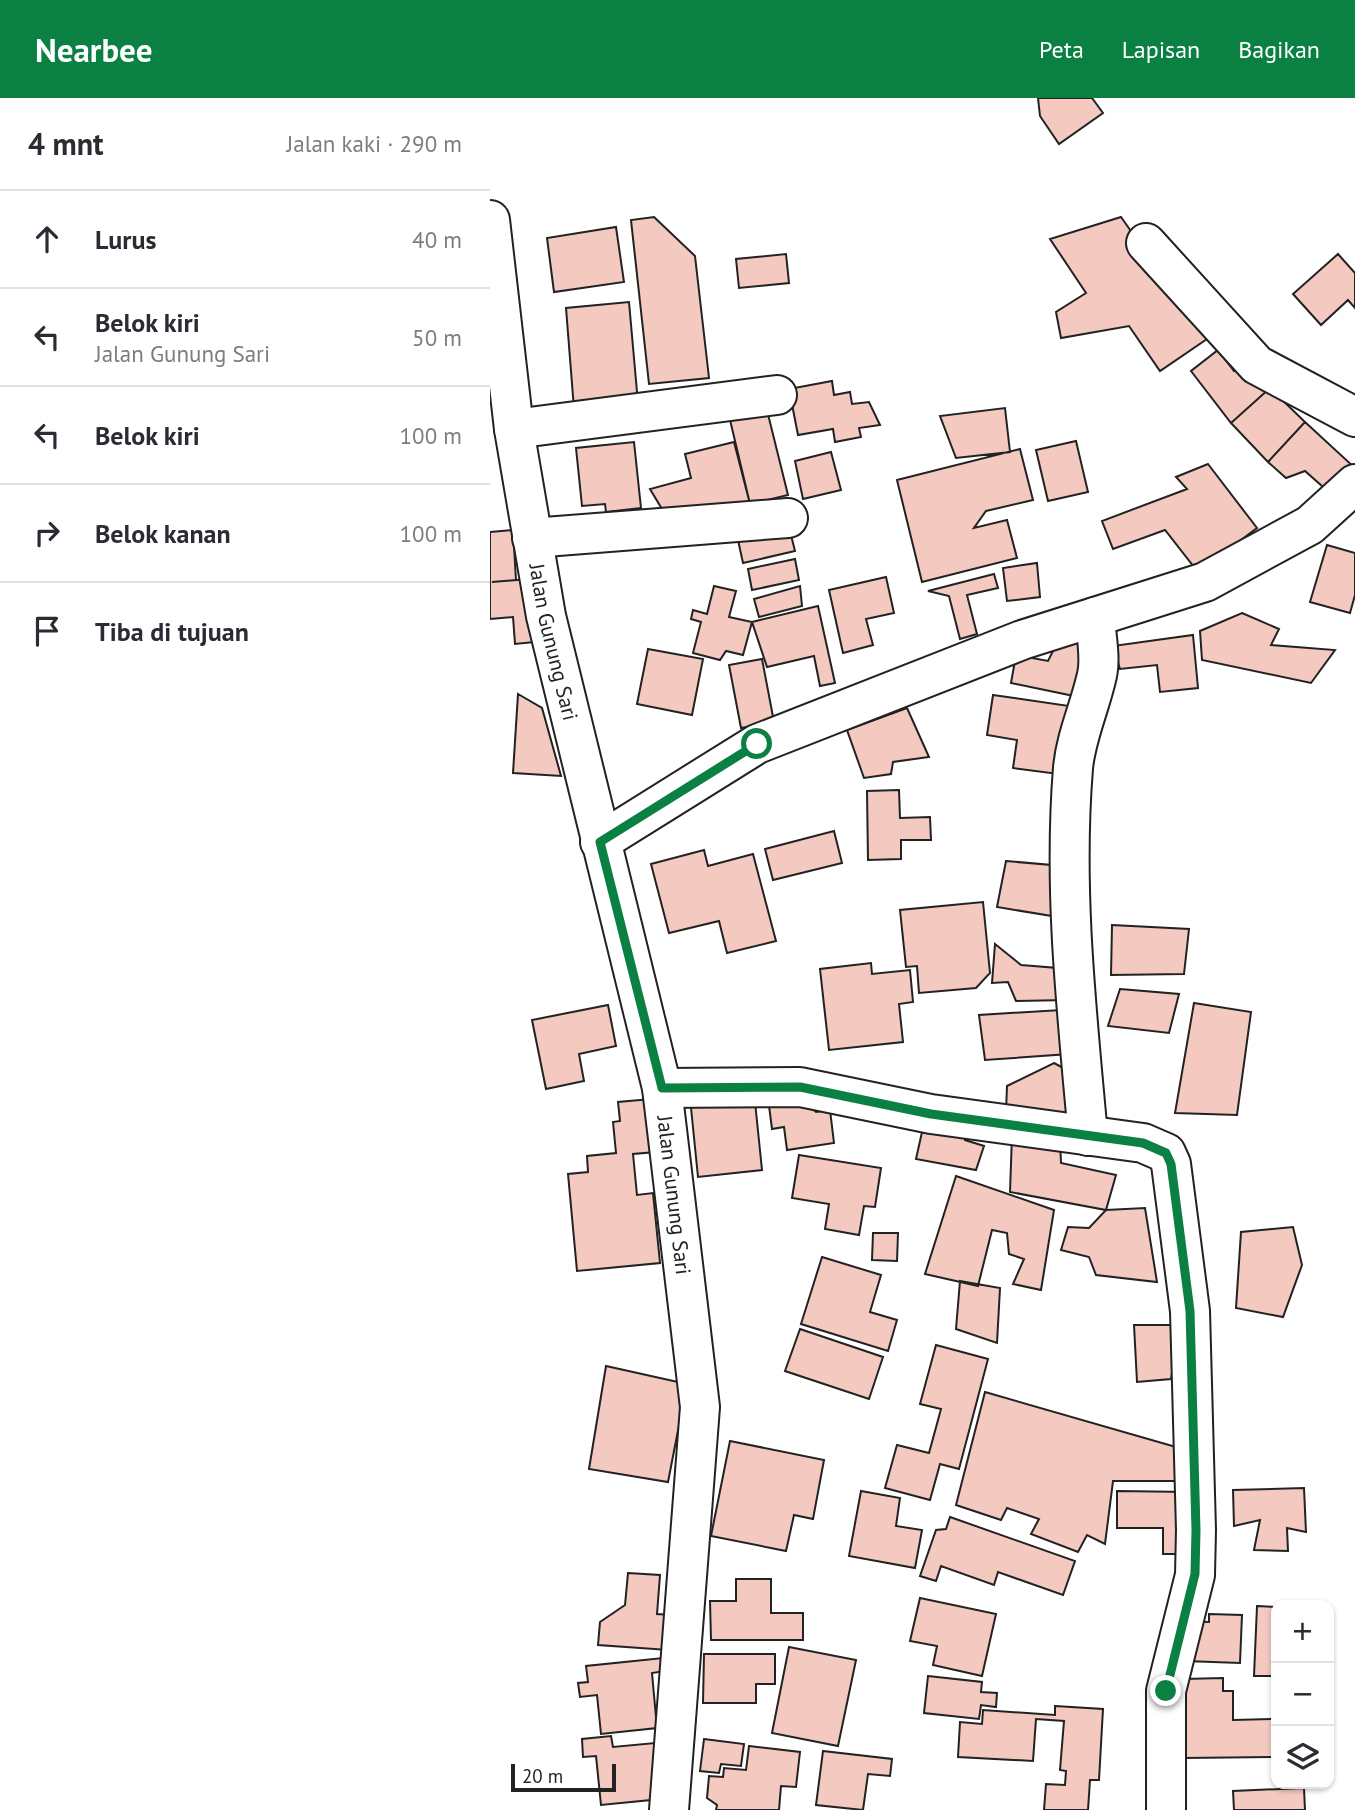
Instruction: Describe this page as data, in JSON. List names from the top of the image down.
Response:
{
  "streets": {
    "street": ["Jalan Gunung Sari"]
  },
  "scale_bar": "20 m",
  "page": {
    "header": "Nearbee",
    "nav": ["Peta", "Lapisan", "Bagikan"],
    "heading": ["4 mnt", "Jalan kaki · 290 m"],
    "list": [
      ["Lurus", "40 m"],
      ["Belok kiri", "Jalan Gunung Sari", "50 m"],
      ["Belok kiri", "100 m"],
      ["Belok kanan", "100 m"],
      "Tiba di tujuan"
    ],
    "map_buttons": ["+", "−"],
    "scale": "20 m"
  }
}
